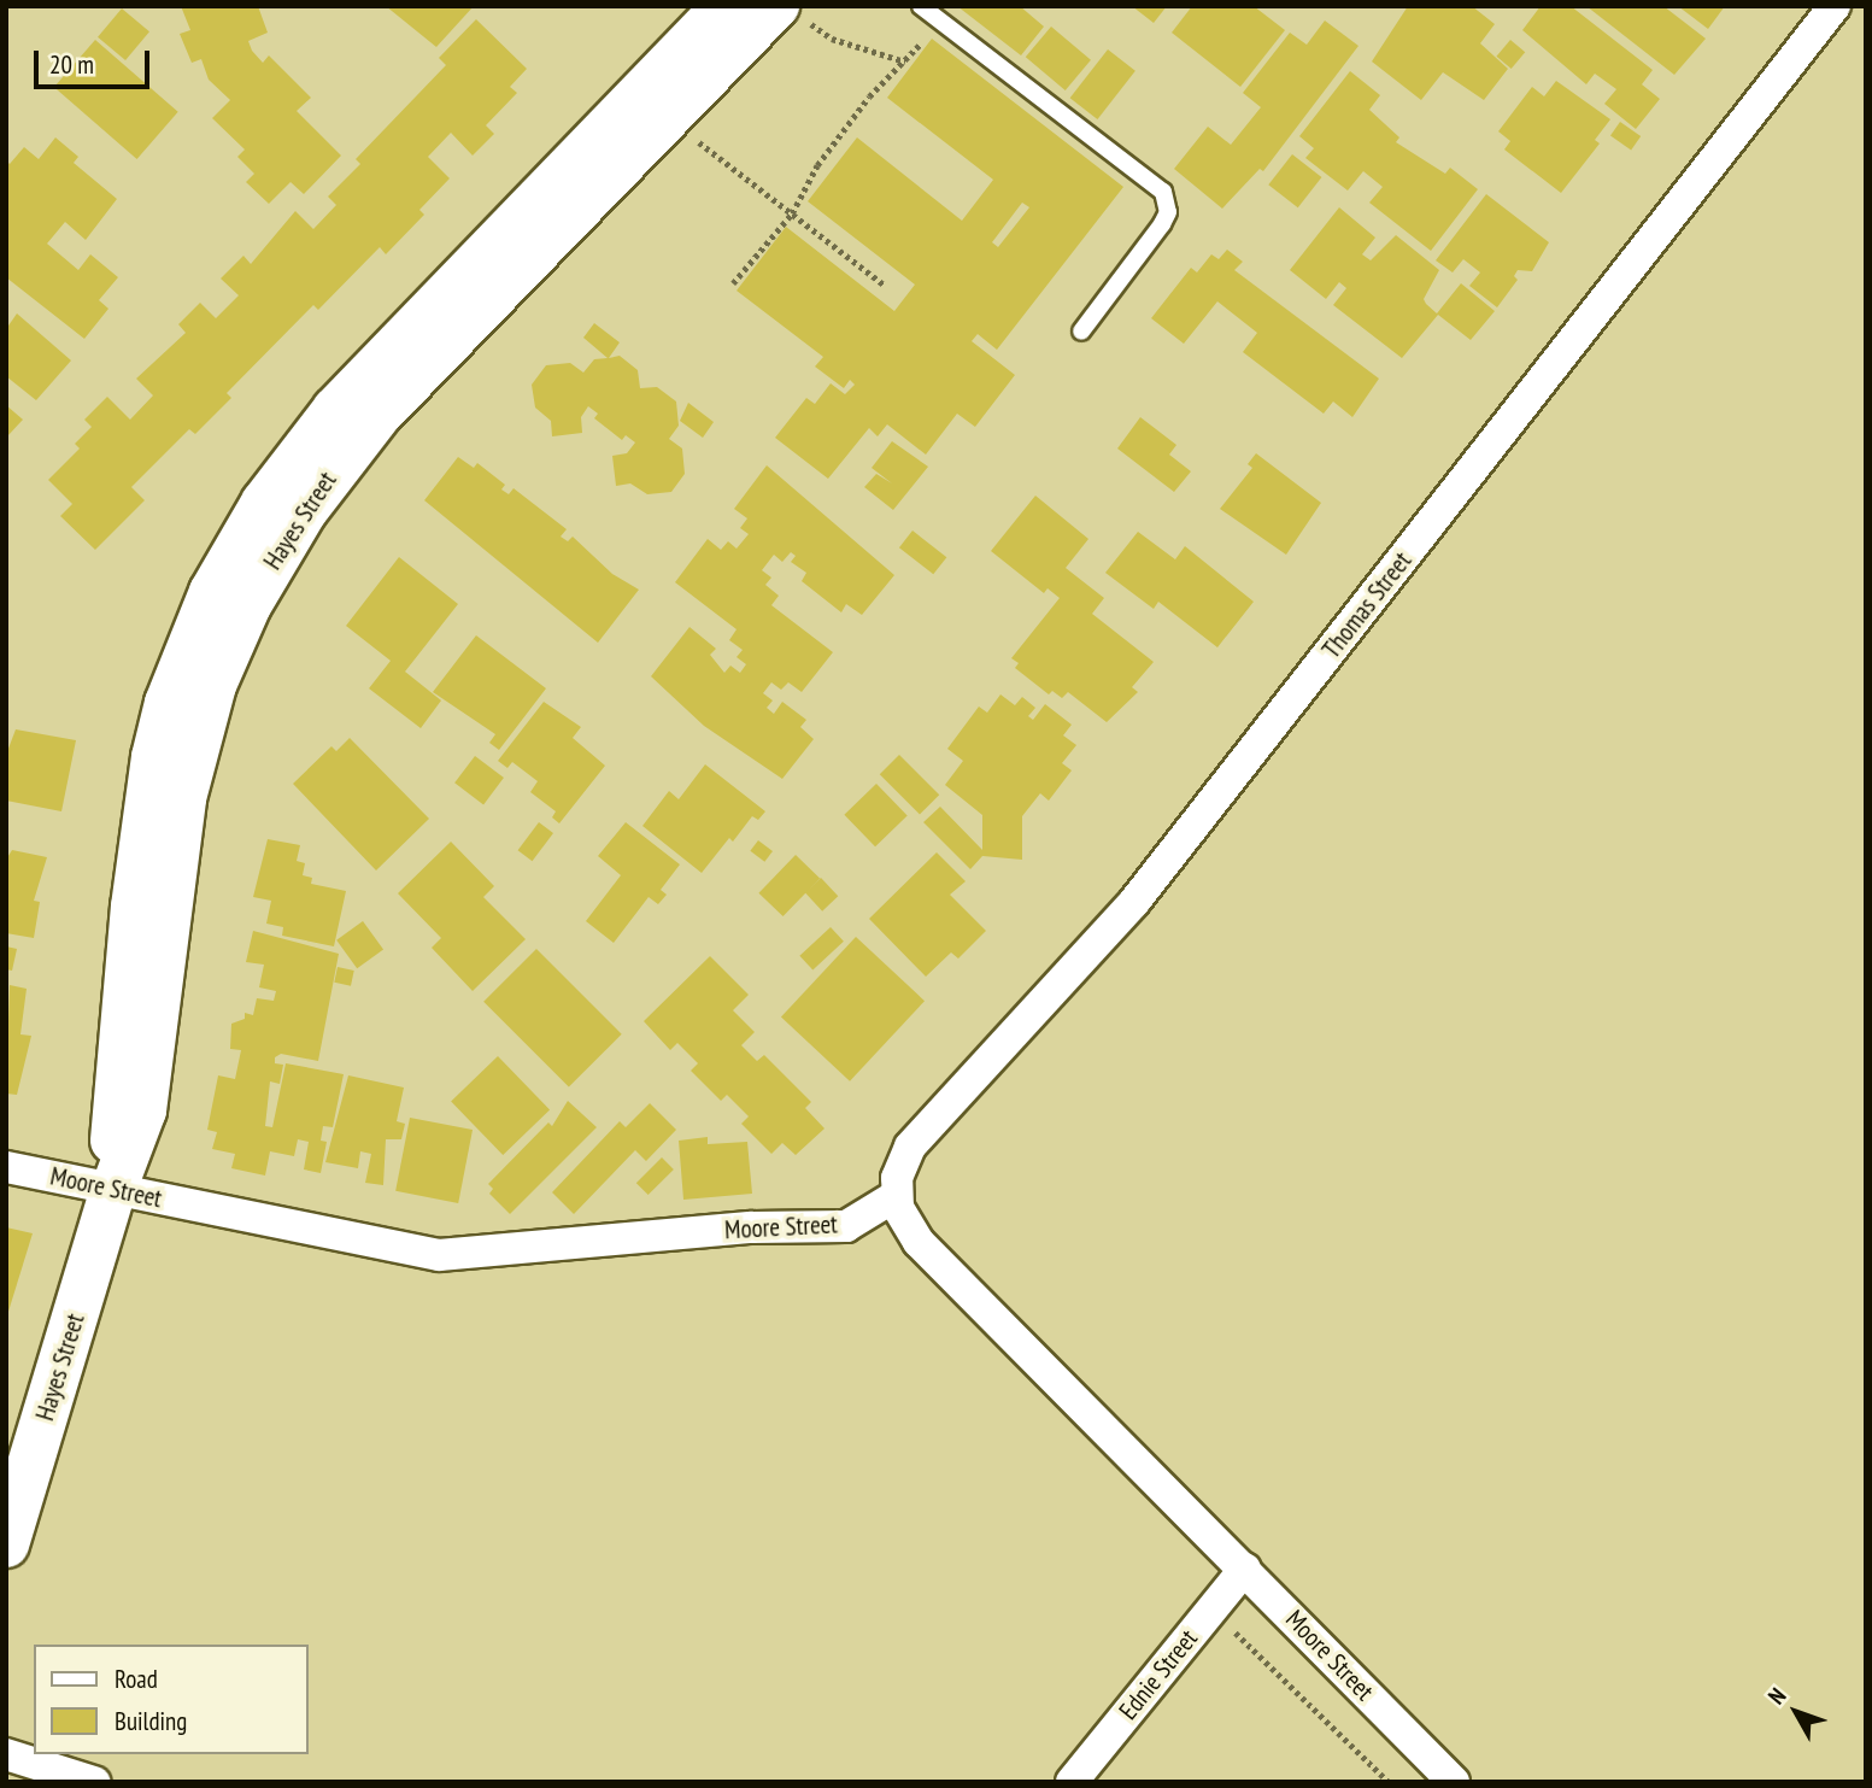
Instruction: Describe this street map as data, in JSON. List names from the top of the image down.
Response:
{
  "streets": {
    "street": [
      "Hayes Street",
      "Thomas Street",
      "Moore Street",
      "Ednie Street"
    ]
  },
  "crossings": [
    ["Hayes Street", "Moore Street"],
    ["Thomas Street", "Moore Street"],
    ["Moore Street", "Ednie Street"]
  ],
  "legend": ["Road", "Building"],
  "scale_bar": "20 m",
  "north": "top left"
}
